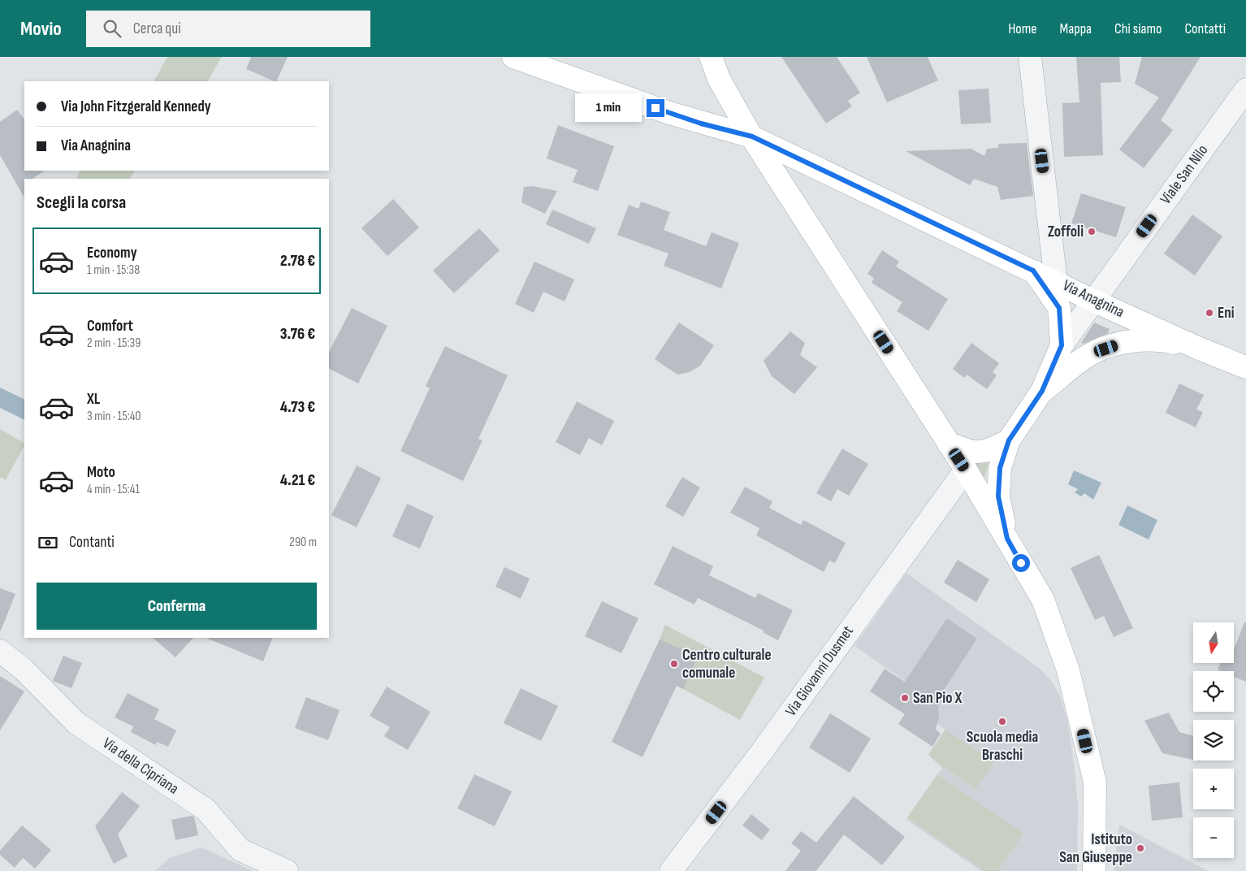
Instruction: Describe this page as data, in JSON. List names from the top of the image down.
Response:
{
  "streets": {
    "main road": ["Via Anagnina"],
    "street": ["Viale San Nilo", "Via Giovanni Dusmet", "Via della Cipriana"]
  },
  "crossings": [
    ["Viale San Nilo", "Via Anagnina"]
  ],
  "places": [
    "Zoffoli",
    "Eni",
    "Centro culturale comunale",
    "San Pio X",
    "Scuola media Braschi",
    "Istituto San Giuseppe"
  ],
  "north": "bottom",
  "page": {
    "header": "Movio",
    "search": "Cerca qui",
    "nav": [
      "Home",
      "Mappa",
      "Chi siamo",
      "Contatti"
    ],
    "banner": ["Via John Fitzgerald Kennedy", "Via Anagnina"],
    "bubble": "1 min",
    "heading": "Scegli la corsa",
    "list": [
      {
        "name": "Economy",
        "note": "1 min · 15:38",
        "value": "2.78 €"
      },
      {
        "name": "Comfort",
        "note": "2 min · 15:39",
        "value": "3.76 €"
      },
      {
        "name": "XL",
        "note": "3 min · 15:40",
        "value": "4.73 €"
      },
      {
        "name": "Moto",
        "note": "4 min · 15:41",
        "value": "4.21 €"
      }
    ],
    "pay": ["Contanti", "290 m"],
    "buttons": "Conferma",
    "map_buttons": ["+", "−"]
  }
}
